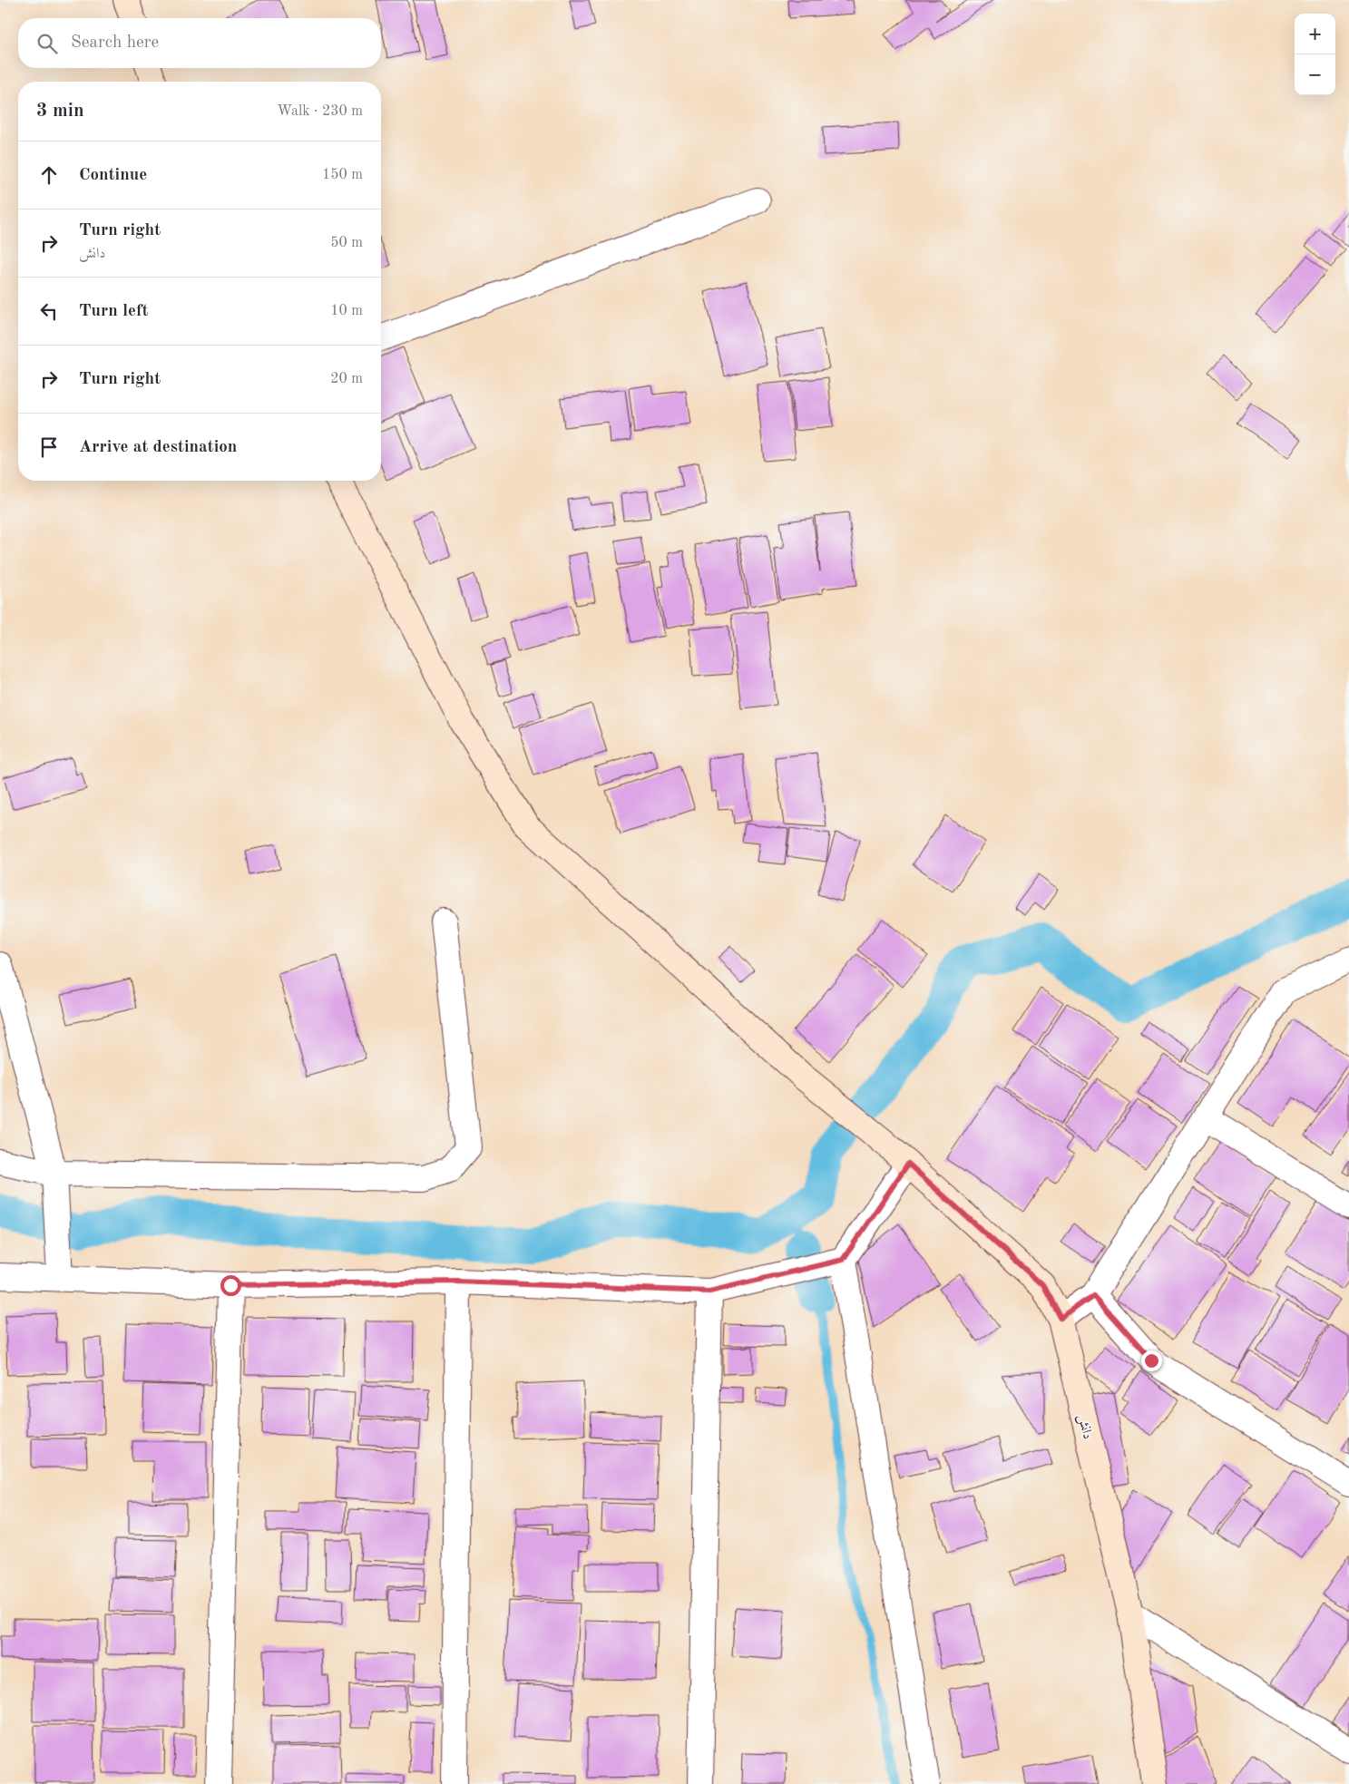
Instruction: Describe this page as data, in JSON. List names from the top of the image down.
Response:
{
  "streets": {
    "main road": ["دانش"]
  },
  "page": {
    "map_buttons": ["+", "−"],
    "search": "Search here",
    "heading": ["3 min", "Walk · 230 m"],
    "list": [
      ["Continue", "150 m"],
      ["Turn right", "دانش", "50 m"],
      ["Turn left", "10 m"],
      ["Turn right", "20 m"],
      "Arrive at destination"
    ]
  }
}
